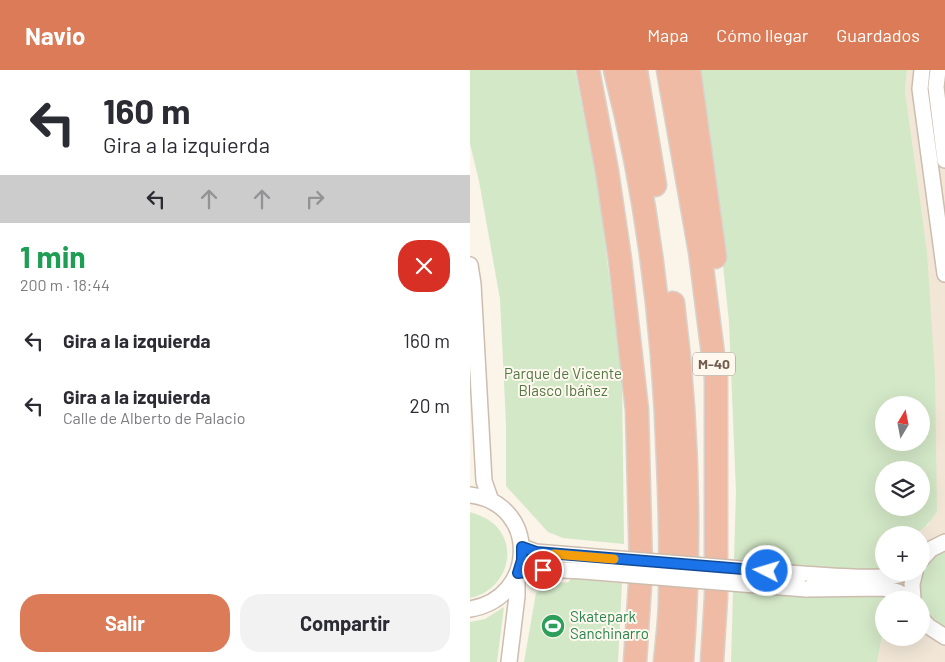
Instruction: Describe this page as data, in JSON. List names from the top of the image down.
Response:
{
  "streets": {
    "highway": ["M-40"]
  },
  "parks": ["Parque de Vicente Blasco Ibáñez"],
  "places": {
    "sports": ["Skatepark Sanchinarro"]
  },
  "north": "top",
  "page": {
    "header": "Navio",
    "nav": ["Mapa", "Cómo llegar", "Guardados"],
    "turn": ["160 m", "Gira a la izquierda"],
    "heading": ["1 min", "200 m · 18:44"],
    "list": [
      {
        "name": "Gira a la izquierda",
        "value": "160 m"
      },
      {
        "name": "Gira a la izquierda",
        "note": "Calle de Alberto de Palacio",
        "value": "20 m"
      }
    ],
    "map_buttons": ["+", "−"],
    "buttons": ["Salir", "Compartir"]
  }
}
